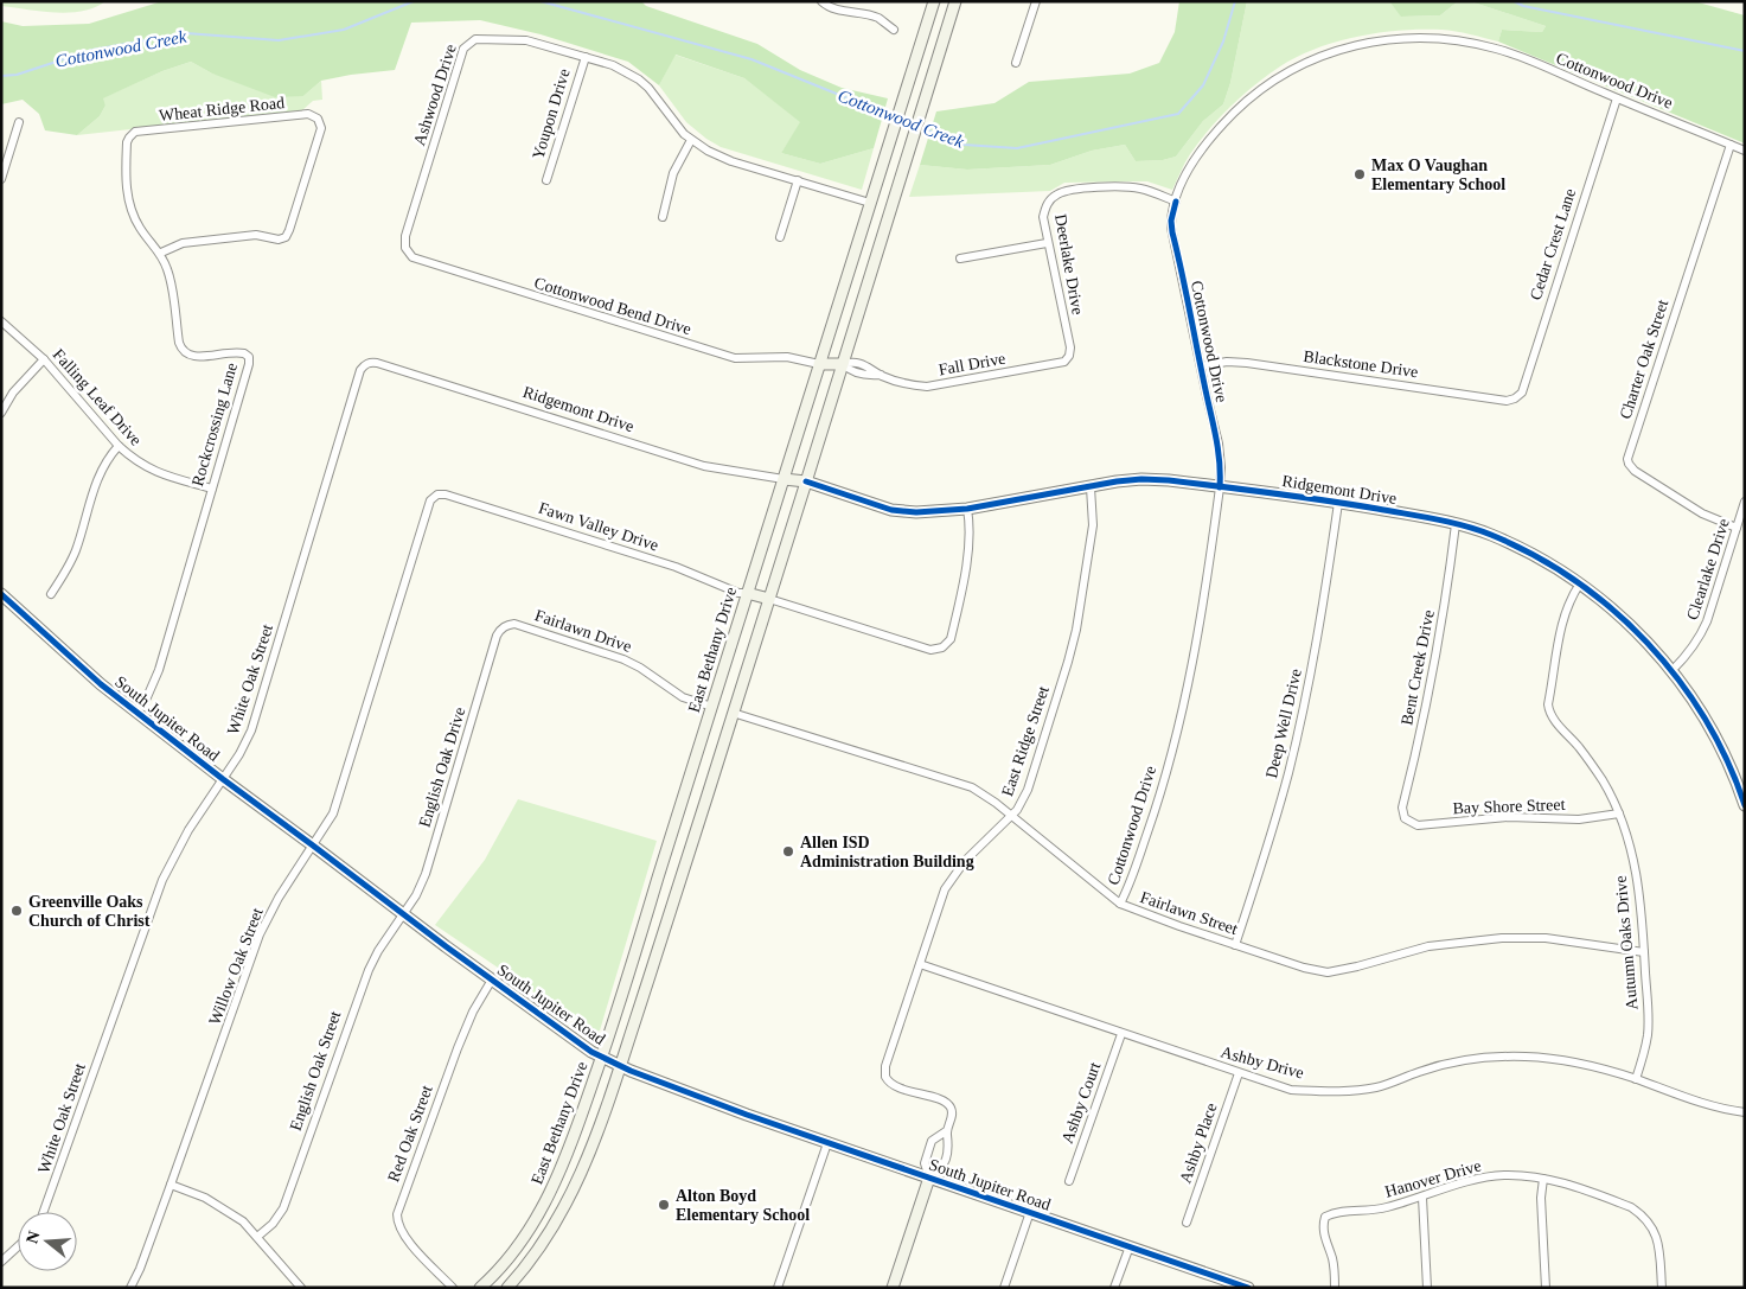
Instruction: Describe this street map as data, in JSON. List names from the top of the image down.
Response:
{
  "streets": {
    "main road": ["Ridgemont Drive", "East Bethany Drive", "South Jupiter Road"],
    "street": [
      "Cottonwood Drive",
      "Ashwood Drive",
      "Wheat Ridge Road",
      "Youpon Drive",
      "Cedar Crest Lane",
      "Deerlake Drive",
      "Cottonwood Bend Drive",
      "Charter Oak Street",
      "Fall Drive",
      "Blackstone Drive",
      "Falling Leaf Drive",
      "Rockcrossing Lane",
      "Fawn Valley Drive",
      "Clearlake Drive",
      "Fairlawn Drive",
      "Bent Creek Drive",
      "White Oak Street",
      "Deep Well Drive",
      "East Ridge Street",
      "English Oak Drive",
      "Bay Shore Street",
      "Fairlawn Street",
      "Autumn Oaks Drive",
      "Willow Oak Street",
      "Ashby Drive",
      "English Oak Street",
      "Ashby Court",
      "Red Oak Street",
      "Ashby Place",
      "Hanover Drive"
    ]
  },
  "crossings": [
    ["Cottonwood Drive", "Cedar Crest Lane"],
    ["Cottonwood Drive", "Deerlake Drive"],
    ["Cottonwood Drive", "Charter Oak Street"],
    ["Cottonwood Drive", "Blackstone Drive"],
    ["Cottonwood Drive", "Ridgemont Drive"],
    ["Cottonwood Drive", "Fairlawn Street"],
    ["Ashwood Drive", "Youpon Drive"],
    ["Ashwood Drive", "Cottonwood Bend Drive"],
    ["Ashwood Drive", "East Bethany Drive"],
    ["Wheat Ridge Road", "Rockcrossing Lane"],
    ["Cedar Crest Lane", "Blackstone Drive"],
    ["Deerlake Drive", "Fall Drive"],
    ["Cottonwood Bend Drive", "East Bethany Drive"],
    ["Charter Oak Street", "Clearlake Drive"],
    ["Falling Leaf Drive", "Rockcrossing Lane"],
    ["Ridgemont Drive", "Clearlake Drive"],
    ["Ridgemont Drive", "East Bethany Drive"],
    ["Ridgemont Drive", "Bent Creek Drive"],
    ["Ridgemont Drive", "White Oak Street"],
    ["Ridgemont Drive", "Deep Well Drive"],
    ["Ridgemont Drive", "East Ridge Street"],
    ["Ridgemont Drive", "Autumn Oaks Drive"],
    ["Rockcrossing Lane", "South Jupiter Road"],
    ["Fawn Valley Drive", "East Bethany Drive"],
    ["Fawn Valley Drive", "Willow Oak Street"],
    ["Fairlawn Drive", "East Bethany Drive"],
    ["Fairlawn Drive", "English Oak Drive"],
    ["East Bethany Drive", "South Jupiter Road"],
    ["Bent Creek Drive", "Bay Shore Street"],
    ["White Oak Street", "South Jupiter Road"],
    ["South Jupiter Road", "English Oak Drive"],
    ["South Jupiter Road", "Willow Oak Street"],
    ["South Jupiter Road", "English Oak Street"],
    ["South Jupiter Road", "Red Oak Street"],
    ["Deep Well Drive", "Fairlawn Street"],
    ["East Ridge Street", "Fairlawn Street"],
    ["East Ridge Street", "Ashby Drive"],
    ["English Oak Drive", "English Oak Street"],
    ["Bay Shore Street", "Autumn Oaks Drive"],
    ["Fairlawn Street", "Autumn Oaks Drive"],
    ["Autumn Oaks Drive", "Ashby Drive"],
    ["Ashby Drive", "Ashby Court"],
    ["Ashby Drive", "Ashby Place"]
  ],
  "water": ["Cottonwood Creek"],
  "places": [
    "Max O Vaughan Elementary School",
    "Allen ISD Administration Building",
    "Greenville Oaks Church of Christ",
    "Alton Boyd Elementary School"
  ],
  "north": "left"
}
